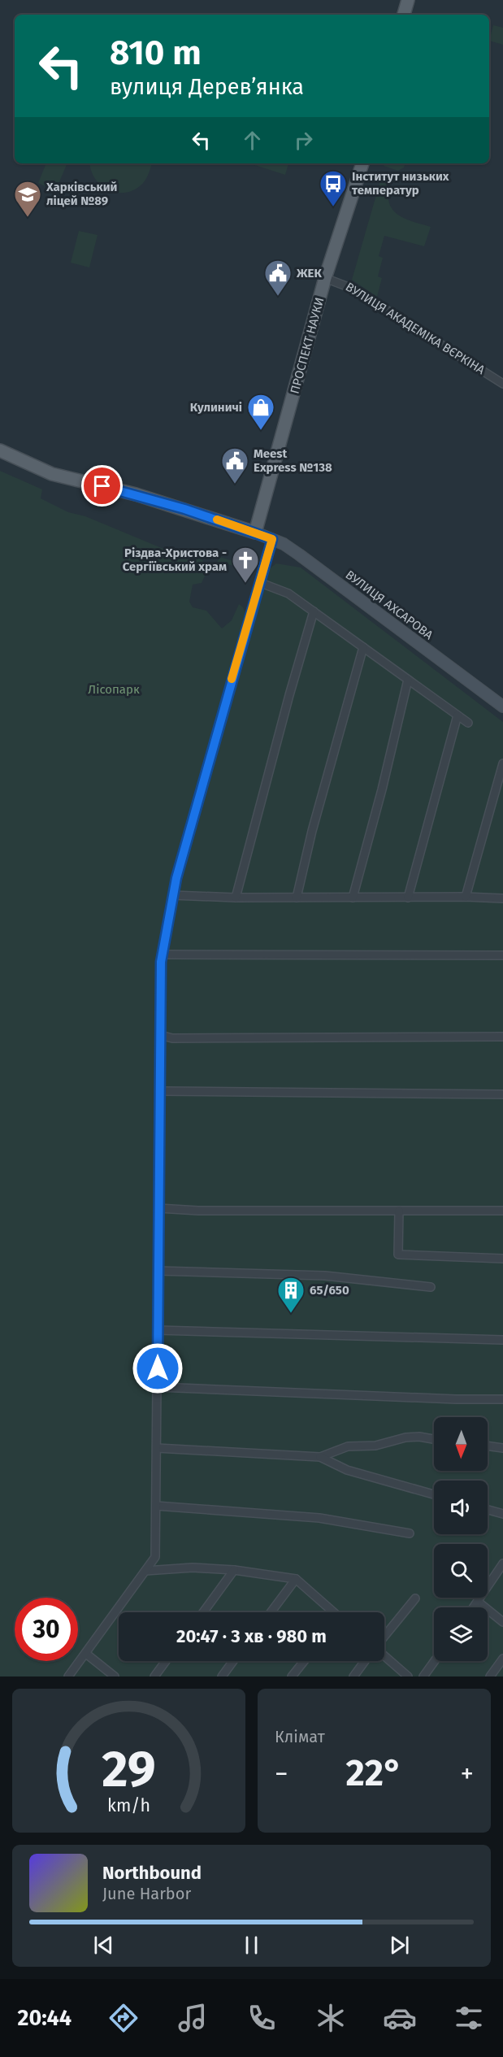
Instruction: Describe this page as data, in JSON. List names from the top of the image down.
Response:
{
  "streets": {
    "main road": ["ПРОСПЕКТ НАУКИ", "ВУЛИЦЯ АХСАРОВА"],
    "street": ["ВУЛИЦЯ АКАДЕМІКА ВЄРКІНА"]
  },
  "crossings": [
    ["ВУЛИЦЯ АКАДЕМІКА ВЄРКІНА", "ПРОСПЕКТ НАУКИ"],
    ["ПРОСПЕКТ НАУКИ", "ВУЛИЦЯ АХСАРОВА"]
  ],
  "parks": ["Лісопарк"],
  "places": {
    "bus stop": ["Інститут низьких температур"],
    "school or university": ["Харківський ліцей №89"],
    "public building": ["ЖЕК", "Meest Express №138"],
    "shop": ["Кулиничі"],
    "church": ["Різдва-Христова - Сергіївський храм"],
    "building": ["65/650"]
  },
  "north": "bottom",
  "page": {
    "turn": ["810 m", "вулиця Дерев’янка"],
    "limit": "30",
    "trip": "20:47 · 3 хв · 980 m",
    "tile": "Клімат",
    "heat": ["−", "22°", "+"],
    "song": ["Northbound", "June Harbor"],
    "tabs": "20:44",
    "gauge": ["29", "km/h"]
  }
}
